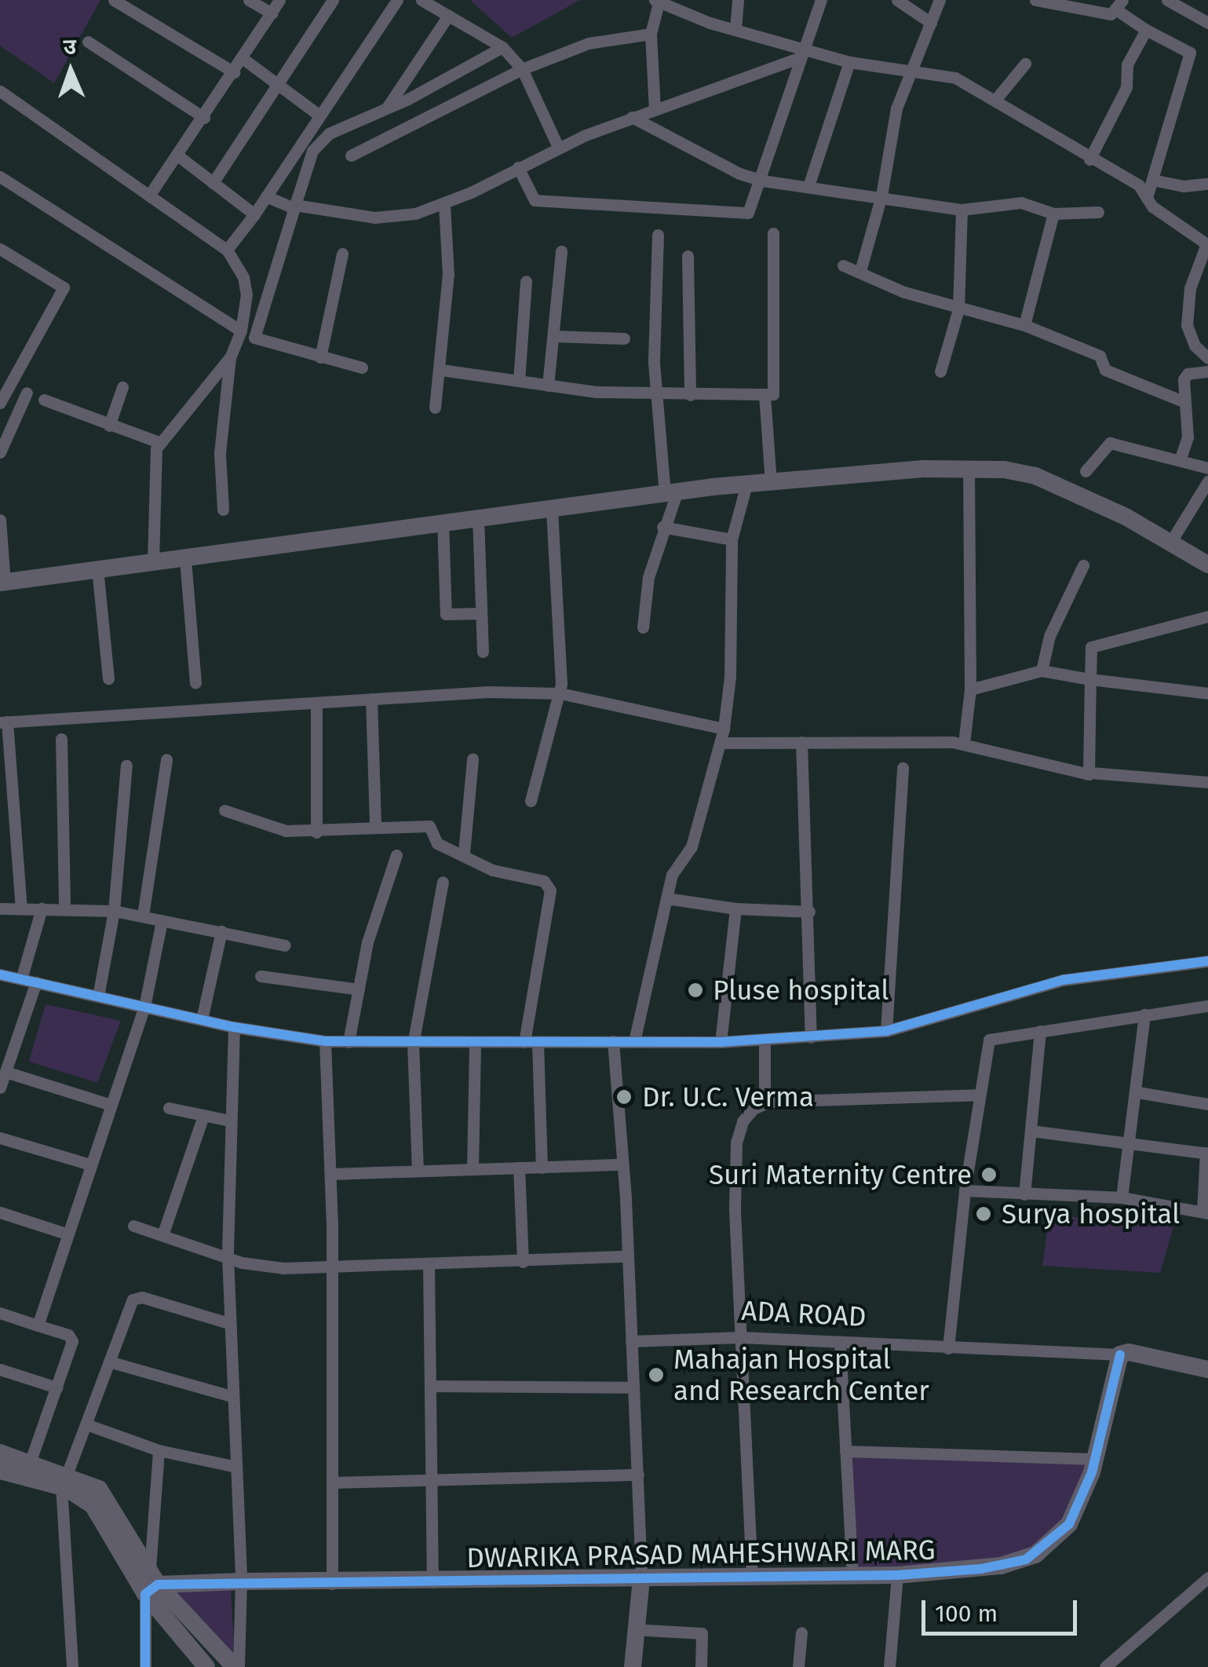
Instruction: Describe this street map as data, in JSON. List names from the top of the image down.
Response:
{
  "streets": {
    "street": ["ADA ROAD", "DWARIKA PRASAD MAHESHWARI MARG"]
  },
  "crossings": [
    ["ADA ROAD", "DWARIKA PRASAD MAHESHWARI MARG"]
  ],
  "places": [
    "Pluse hospital",
    "Dr. U.C. Verma",
    "Suri Maternity Centre",
    "Surya hospital",
    "Mahajan Hospital and Research Center"
  ],
  "scale_bar": "100 m",
  "north": "top"
}
